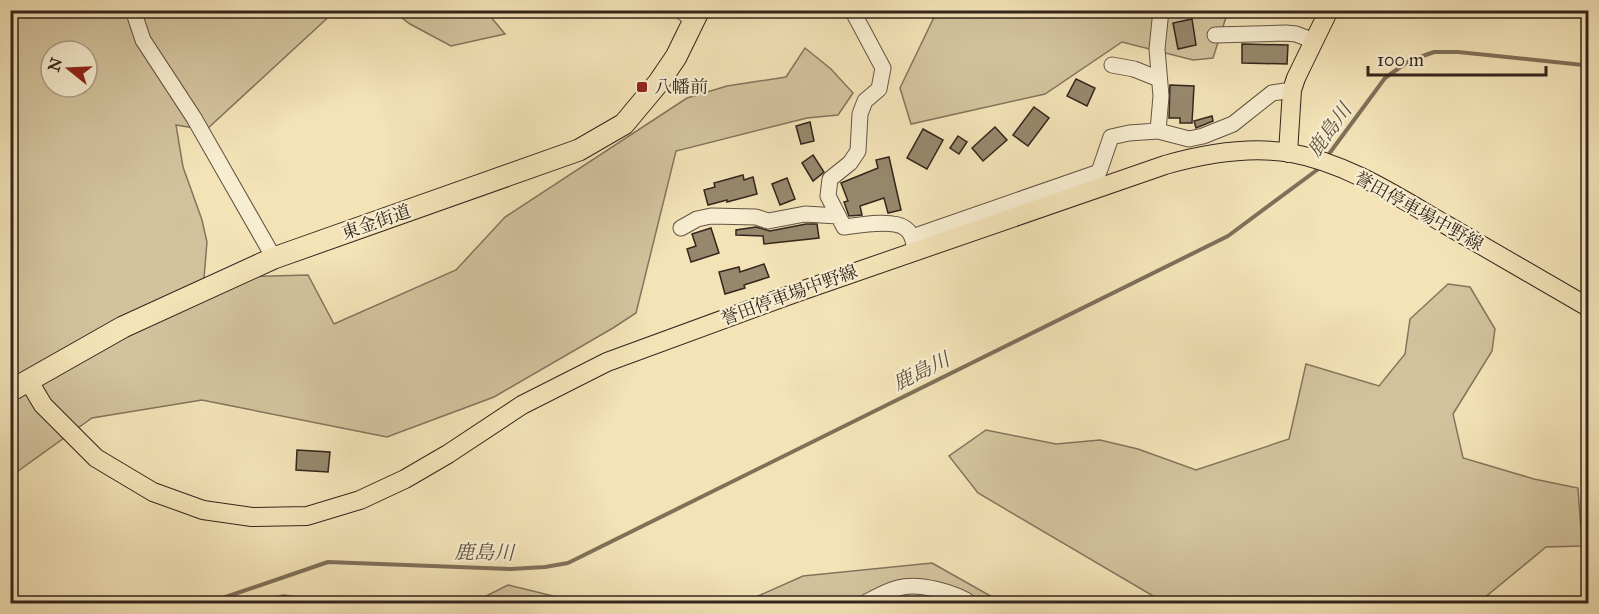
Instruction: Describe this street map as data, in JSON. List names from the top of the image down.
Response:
{
  "streets": {
    "highway": ["東金街道"],
    "main road": ["誉田停車場中野線"]
  },
  "crossings": [
    ["誉田停車場中野線", "東金街道"]
  ],
  "water": ["鹿島川"],
  "places": {
    "transit": ["八幡前"]
  },
  "scale_bar": "100 m",
  "north": "left"
}
